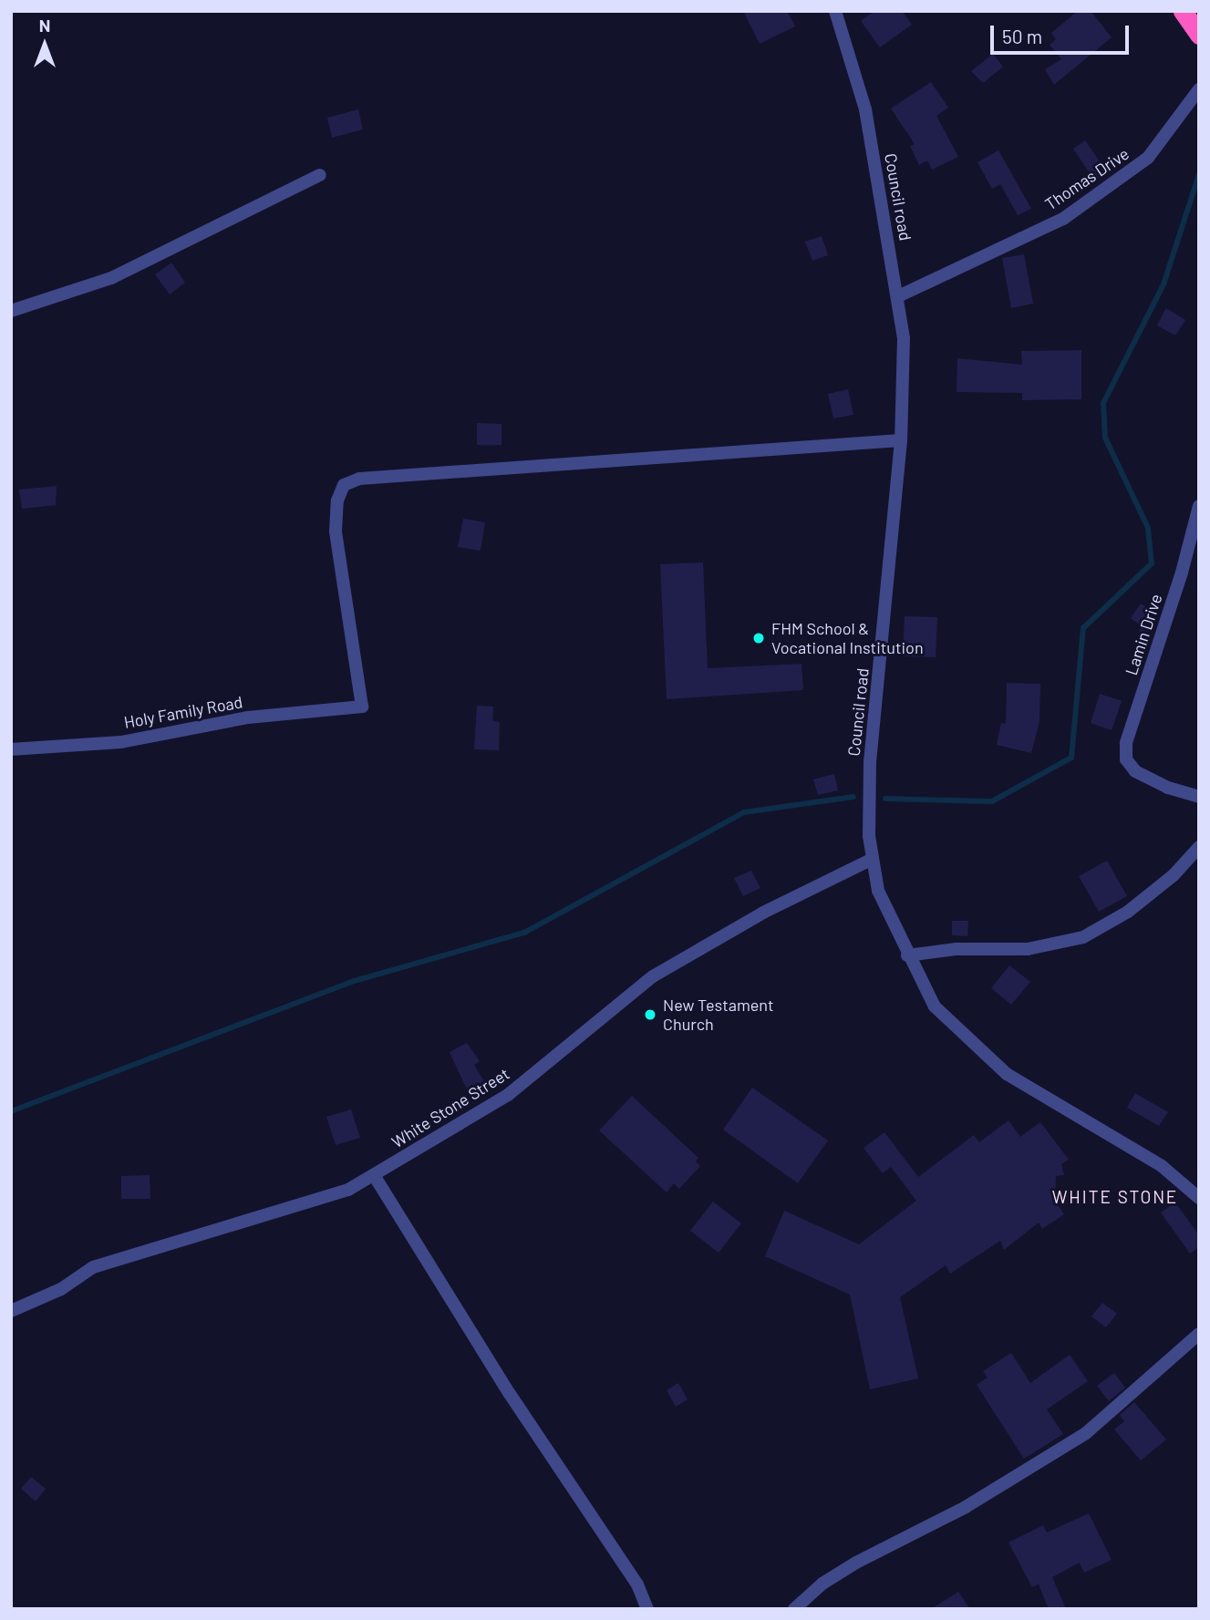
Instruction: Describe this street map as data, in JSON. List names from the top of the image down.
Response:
{
  "streets": {
    "street": [
      "Thomas Drive",
      "Council road",
      "Lamin Drive",
      "Holy Family Road",
      "White Stone Street"
    ]
  },
  "crossings": [
    ["Thomas Drive", "Council road"],
    ["Council road", "Holy Family Road"],
    ["Council road", "White Stone Street"]
  ],
  "districts": ["WHITE STONE"],
  "places": ["FHM School & Vocational Institution", "New Testament Church"],
  "scale_bar": "50 m",
  "north": "top"
}
